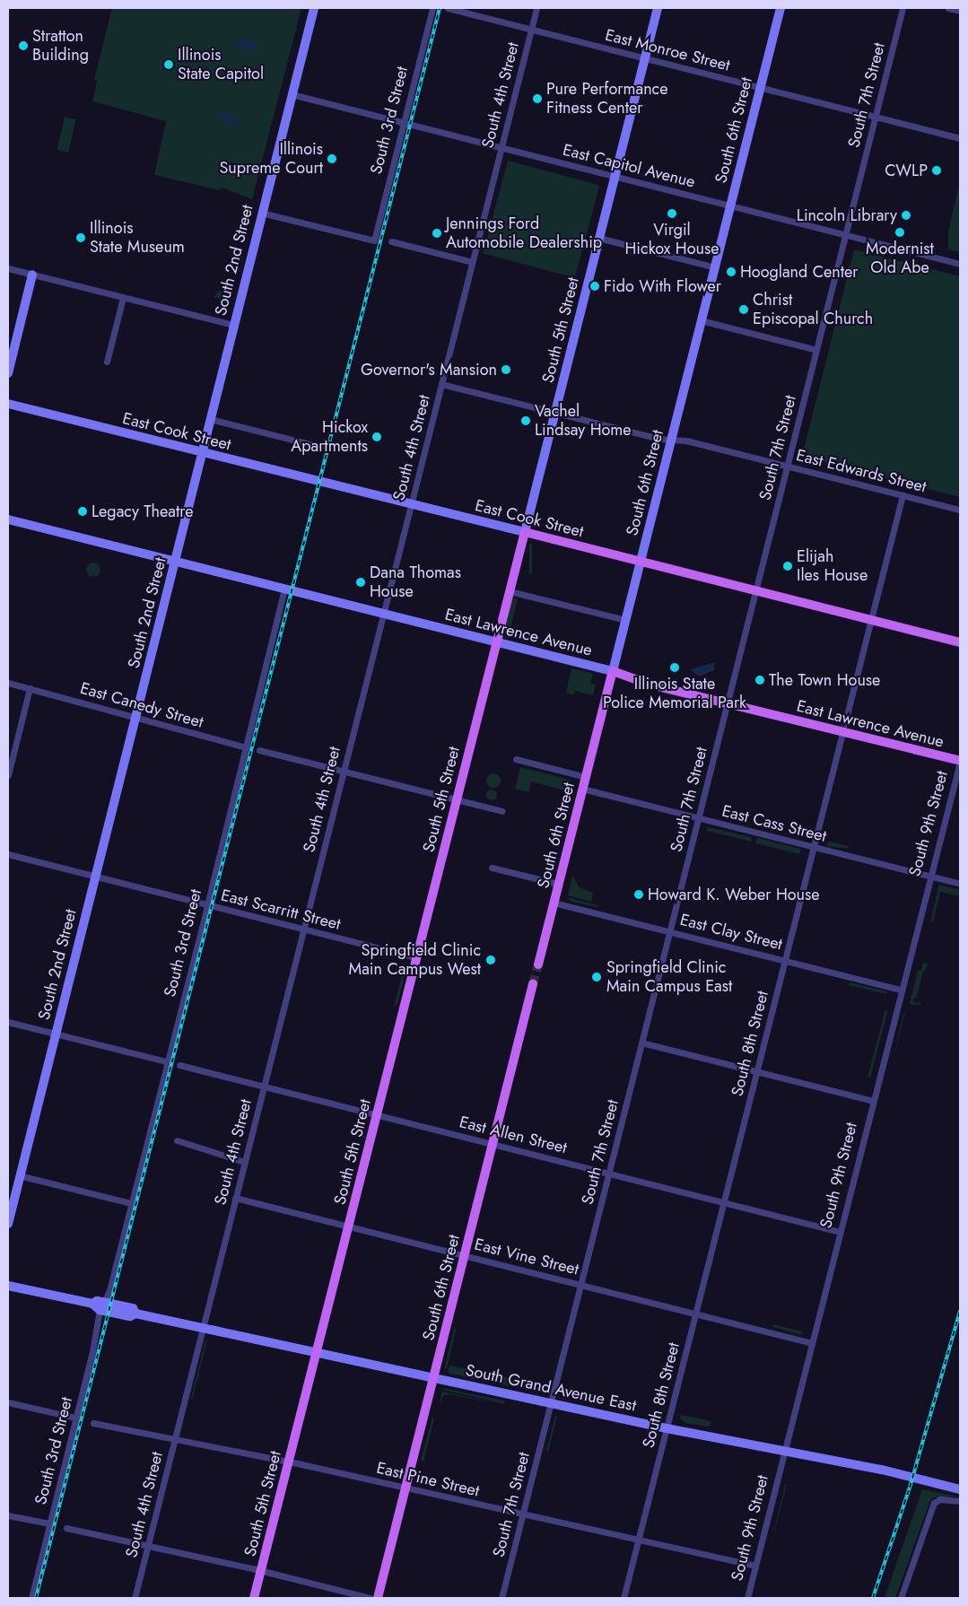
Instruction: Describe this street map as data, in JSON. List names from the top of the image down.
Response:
{
  "streets": {
    "main road": [
      "South 6th Street",
      "South 2nd Street",
      "South 5th Street",
      "East Cook Street",
      "East Lawrence Avenue",
      "South Grand Avenue East"
    ],
    "street": [
      "East Monroe Street",
      "South 4th Street",
      "South 7th Street",
      "South 3rd Street",
      "East Capitol Avenue",
      "East Edwards Street",
      "East Canedy Street",
      "East Cass Street",
      "South 9th Street",
      "East Scarritt Street",
      "East Clay Street",
      "South 8th Street",
      "East Allen Street",
      "East Vine Street",
      "East Pine Street"
    ]
  },
  "crossings": [
    ["East Monroe Street", "South 4th Street"],
    ["East Monroe Street", "South 7th Street"],
    ["East Monroe Street", "South 6th Street"],
    ["East Monroe Street", "South 5th Street"],
    ["South 4th Street", "East Capitol Avenue"],
    ["South 4th Street", "East Cook Street"],
    ["South 4th Street", "East Edwards Street"],
    ["South 4th Street", "East Lawrence Avenue"],
    ["South 4th Street", "East Scarritt Street"],
    ["South 4th Street", "East Allen Street"],
    ["South 4th Street", "East Vine Street"],
    ["South 4th Street", "South Grand Avenue East"],
    ["South 4th Street", "East Pine Street"],
    ["South 7th Street", "East Capitol Avenue"],
    ["South 7th Street", "East Cook Street"],
    ["South 7th Street", "East Edwards Street"],
    ["South 7th Street", "East Lawrence Avenue"],
    ["South 7th Street", "East Cass Street"],
    ["South 7th Street", "East Clay Street"],
    ["South 7th Street", "East Allen Street"],
    ["South 7th Street", "East Vine Street"],
    ["South 7th Street", "South Grand Avenue East"],
    ["South 7th Street", "East Pine Street"],
    ["South 3rd Street", "East Capitol Avenue"],
    ["South 3rd Street", "South 2nd Street"],
    ["South 3rd Street", "East Lawrence Avenue"],
    ["South 3rd Street", "East Canedy Street"],
    ["South 3rd Street", "East Scarritt Street"],
    ["South 3rd Street", "South Grand Avenue East"],
    ["South 6th Street", "East Capitol Avenue"],
    ["South 6th Street", "East Cook Street"],
    ["South 6th Street", "East Edwards Street"],
    ["South 6th Street", "East Lawrence Avenue"],
    ["South 6th Street", "East Cass Street"],
    ["South 6th Street", "East Clay Street"],
    ["South 6th Street", "East Allen Street"],
    ["South 6th Street", "East Vine Street"],
    ["South 6th Street", "South Grand Avenue East"],
    ["South 6th Street", "East Pine Street"],
    ["East Capitol Avenue", "South 2nd Street"],
    ["East Capitol Avenue", "South 5th Street"],
    ["South 2nd Street", "East Cook Street"],
    ["South 2nd Street", "East Lawrence Avenue"],
    ["South 2nd Street", "East Canedy Street"],
    ["South 2nd Street", "East Scarritt Street"],
    ["South 5th Street", "East Cook Street"],
    ["South 5th Street", "East Edwards Street"],
    ["South 5th Street", "East Lawrence Avenue"],
    ["South 5th Street", "East Scarritt Street"],
    ["South 5th Street", "East Allen Street"],
    ["South 5th Street", "East Vine Street"],
    ["South 5th Street", "South Grand Avenue East"],
    ["South 5th Street", "East Pine Street"],
    ["East Cook Street", "South 8th Street"],
    ["East Edwards Street", "South 8th Street"],
    ["East Lawrence Avenue", "South 9th Street"],
    ["East Lawrence Avenue", "South 8th Street"],
    ["East Cass Street", "South 9th Street"],
    ["East Cass Street", "South 8th Street"],
    ["South 9th Street", "East Clay Street"],
    ["South 9th Street", "East Allen Street"],
    ["South 9th Street", "East Vine Street"],
    ["South 9th Street", "South Grand Avenue East"],
    ["South 9th Street", "East Pine Street"],
    ["East Clay Street", "South 8th Street"],
    ["South 8th Street", "East Allen Street"],
    ["South 8th Street", "East Vine Street"],
    ["South 8th Street", "South Grand Avenue East"],
    ["South 8th Street", "East Pine Street"]
  ],
  "places": [
    "Stratton Building",
    "Illinois State Capitol",
    "Pure Performance Fitness Center",
    "Illinois Supreme Court",
    "CWLP",
    "Virgil Hickox House",
    "Lincoln Library",
    "Modernist Old Abe",
    "Jennings Ford Automobile Dealership",
    "Illinois State Museum",
    "Hoogland Center",
    "Fido With Flower",
    "Christ Episcopal Church",
    "Governor's Mansion",
    "Vachel Lindsay Home",
    "Hickox Apartments",
    "Legacy Theatre",
    "Elijah Iles House",
    "Dana Thomas House",
    "Illinois State Police Memorial Park",
    "The Town House",
    "Howard K. Weber House",
    "Springfield Clinic Main Campus West",
    "Springfield Clinic Main Campus East"
  ]
}
